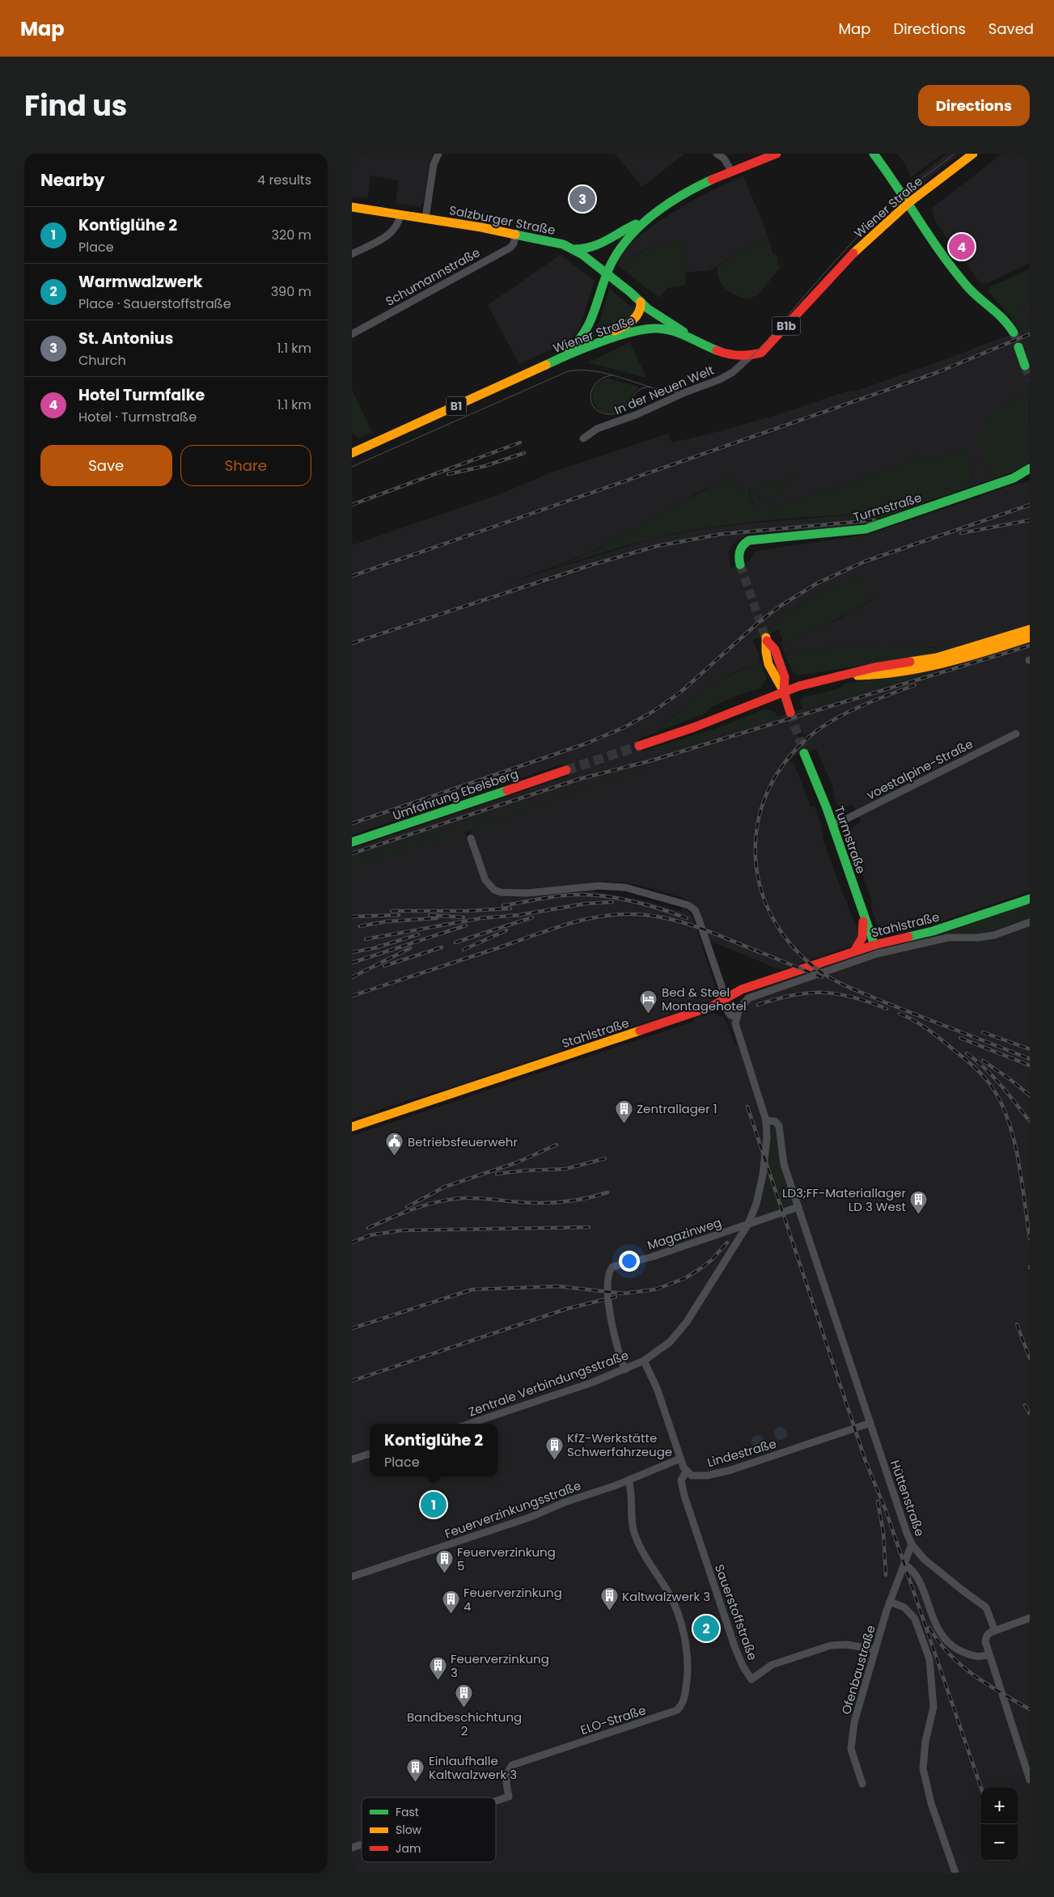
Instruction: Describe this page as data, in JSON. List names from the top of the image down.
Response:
{
  "streets": {
    "main road": [
      "Wiener Straße",
      "Salzburger Straße",
      "B1b",
      "B1",
      "Turmstraße",
      "Umfahrung Ebelsberg",
      "Stahlstraße"
    ],
    "street": [
      "Schumannstraße",
      "In der Neuen Welt",
      "voestalpine-Straße",
      "Magazinweg",
      "Zentrale Verbindungsstraße",
      "Lindestraße",
      "Hüttenstraße",
      "Feuerverzinkungsstraße",
      "Sauerstoffstraße",
      "Ofenbaustraße",
      "ELO-Straße"
    ]
  },
  "crossings": [
    ["Wiener Straße", "Salzburger Straße"],
    ["Wiener Straße", "In der Neuen Welt"],
    ["Wiener Straße", "B1"],
    ["Salzburger Straße", "Schumannstraße"],
    ["Salzburger Straße", "B1"],
    ["Turmstraße", "voestalpine-Straße"],
    ["Turmstraße", "Stahlstraße"],
    ["Magazinweg", "Zentrale Verbindungsstraße"],
    ["Zentrale Verbindungsstraße", "Hüttenstraße"],
    ["Lindestraße", "Hüttenstraße"],
    ["Lindestraße", "Sauerstoffstraße"],
    ["Hüttenstraße", "Ofenbaustraße"],
    ["Feuerverzinkungsstraße", "ELO-Straße"],
    ["Sauerstoffstraße", "Ofenbaustraße"]
  ],
  "places": {
    "hotel": ["Bed & Steel Montagehotel"],
    "building": [
      "Zentrallager 1",
      "LD3;FF-Materiallager LD 3 West",
      "KfZ-Werkstätte Schwerfahrzeuge",
      "Feuerverzinkung 5",
      "Kaltwalzwerk 3",
      "Feuerverzinkung 4",
      "Feuerverzinkung 3",
      "Bandbeschichtung 2",
      "Einlaufhalle Kaltwalzwerk 3"
    ],
    "public building": ["Betriebsfeuerwehr"]
  },
  "legend": ["Fast", "Slow", "Jam"],
  "page": {
    "header": "Map",
    "nav": ["Map", "Directions", "Saved"],
    "title": "Find us",
    "buttons": [
      "Directions",
      ["Save", "Share"]
    ],
    "heading": ["Nearby", "4 results"],
    "pins": [
      "3",
      "4",
      "1",
      "2"
    ],
    "list": [
      {
        "mark": "1",
        "name": "Kontiglühe 2",
        "note": "Place",
        "value": "320 m"
      },
      {
        "mark": "2",
        "name": "Warmwalzwerk",
        "note": "Place · Sauerstoffstraße",
        "value": "390 m"
      },
      {
        "mark": "3",
        "name": "St. Antonius",
        "note": "Church",
        "value": "1.1 km"
      },
      {
        "mark": "4",
        "name": "Hotel Turmfalke",
        "note": "Hotel · Turmstraße",
        "value": "1.1 km"
      }
    ],
    "popup": ["Kontiglühe 2", "Place"],
    "map_buttons": ["+", "−"]
  }
}
